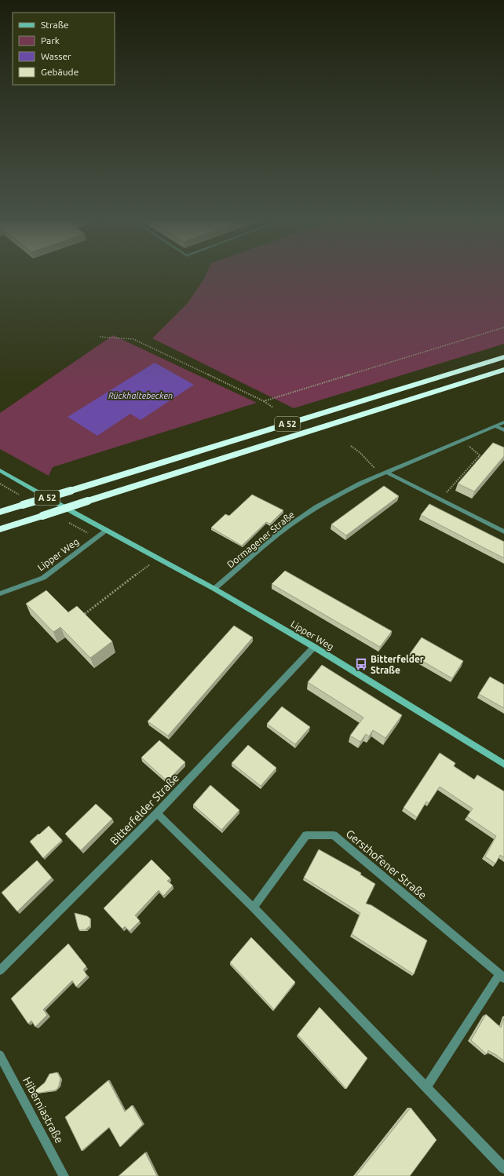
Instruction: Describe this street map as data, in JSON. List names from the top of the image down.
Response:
{
  "streets": {
    "highway": ["A 52"],
    "street": [
      "Dormagener Straße",
      "Lipper Weg",
      "Bitterfelder Straße",
      "Gersthofener Straße",
      "Hiberniastraße"
    ]
  },
  "crossings": [
    ["Dormagener Straße", "Lipper Weg"],
    ["Lipper Weg", "Bitterfelder Straße"]
  ],
  "water": ["Rückhaltebecken"],
  "places": {
    "bus stop": ["Bitterfelder Straße"]
  },
  "legend": [
    "Straße",
    "Park",
    "Wasser",
    "Gebäude"
  ]
}
